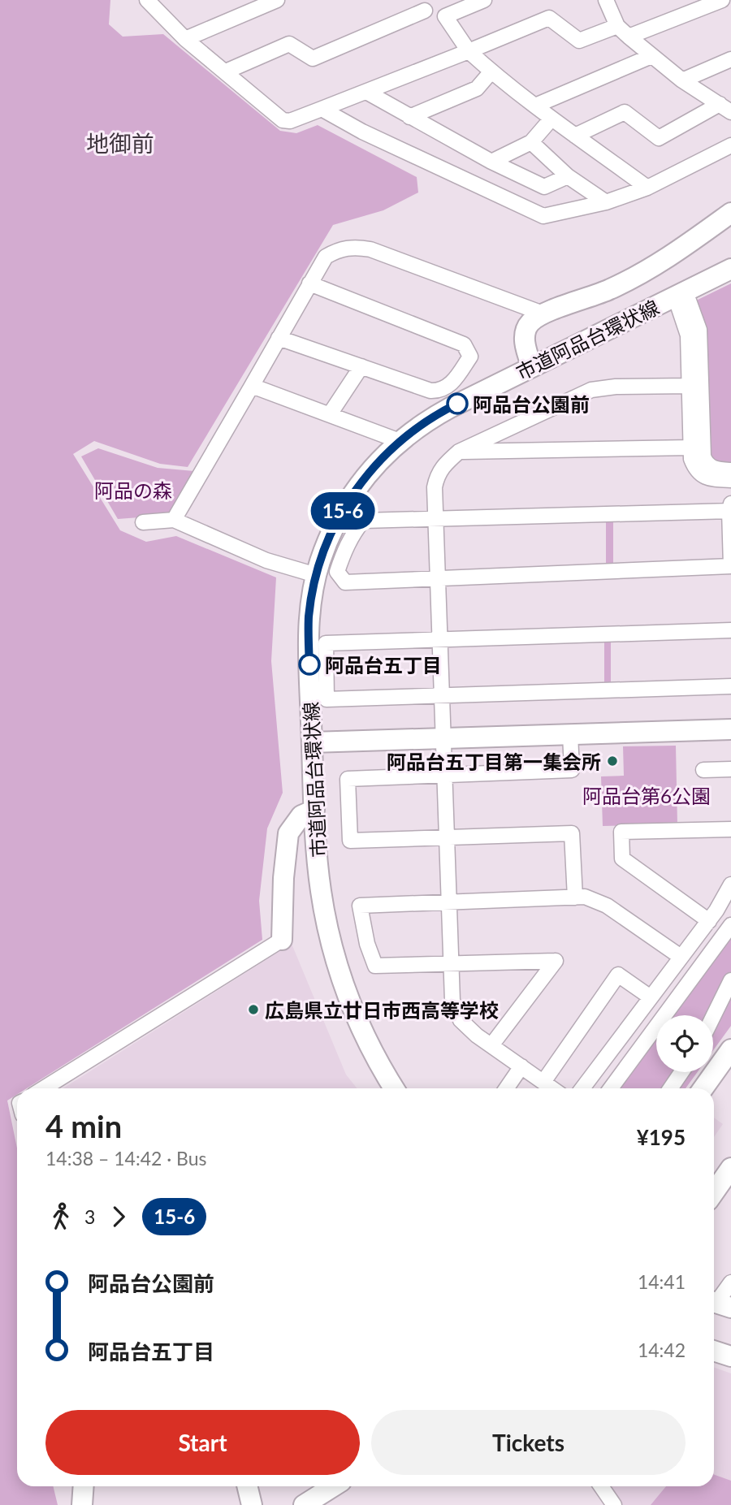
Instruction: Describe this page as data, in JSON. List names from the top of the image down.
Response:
{
  "streets": {
    "street": ["市道阿品台環状線"]
  },
  "districts": ["地御前"],
  "parks": ["阿品の森", "阿品台第6公園"],
  "places": [
    "阿品台公園前",
    "阿品台五丁目",
    "阿品台五丁目第一集会所",
    "広島県立廿日市西高等学校"
  ],
  "lines": ["bus line 15-6"],
  "page": {
    "on_map": "15-6",
    "heading": ["4 min", "14:38 – 14:42 · Bus", "¥195"],
    "legs": ["3", "15-6"],
    "list": [
      {
        "name": "阿品台公園前",
        "value": "14:41"
      },
      {
        "name": "阿品台五丁目",
        "value": "14:42"
      }
    ],
    "buttons": ["Start", "Tickets"]
  }
}
